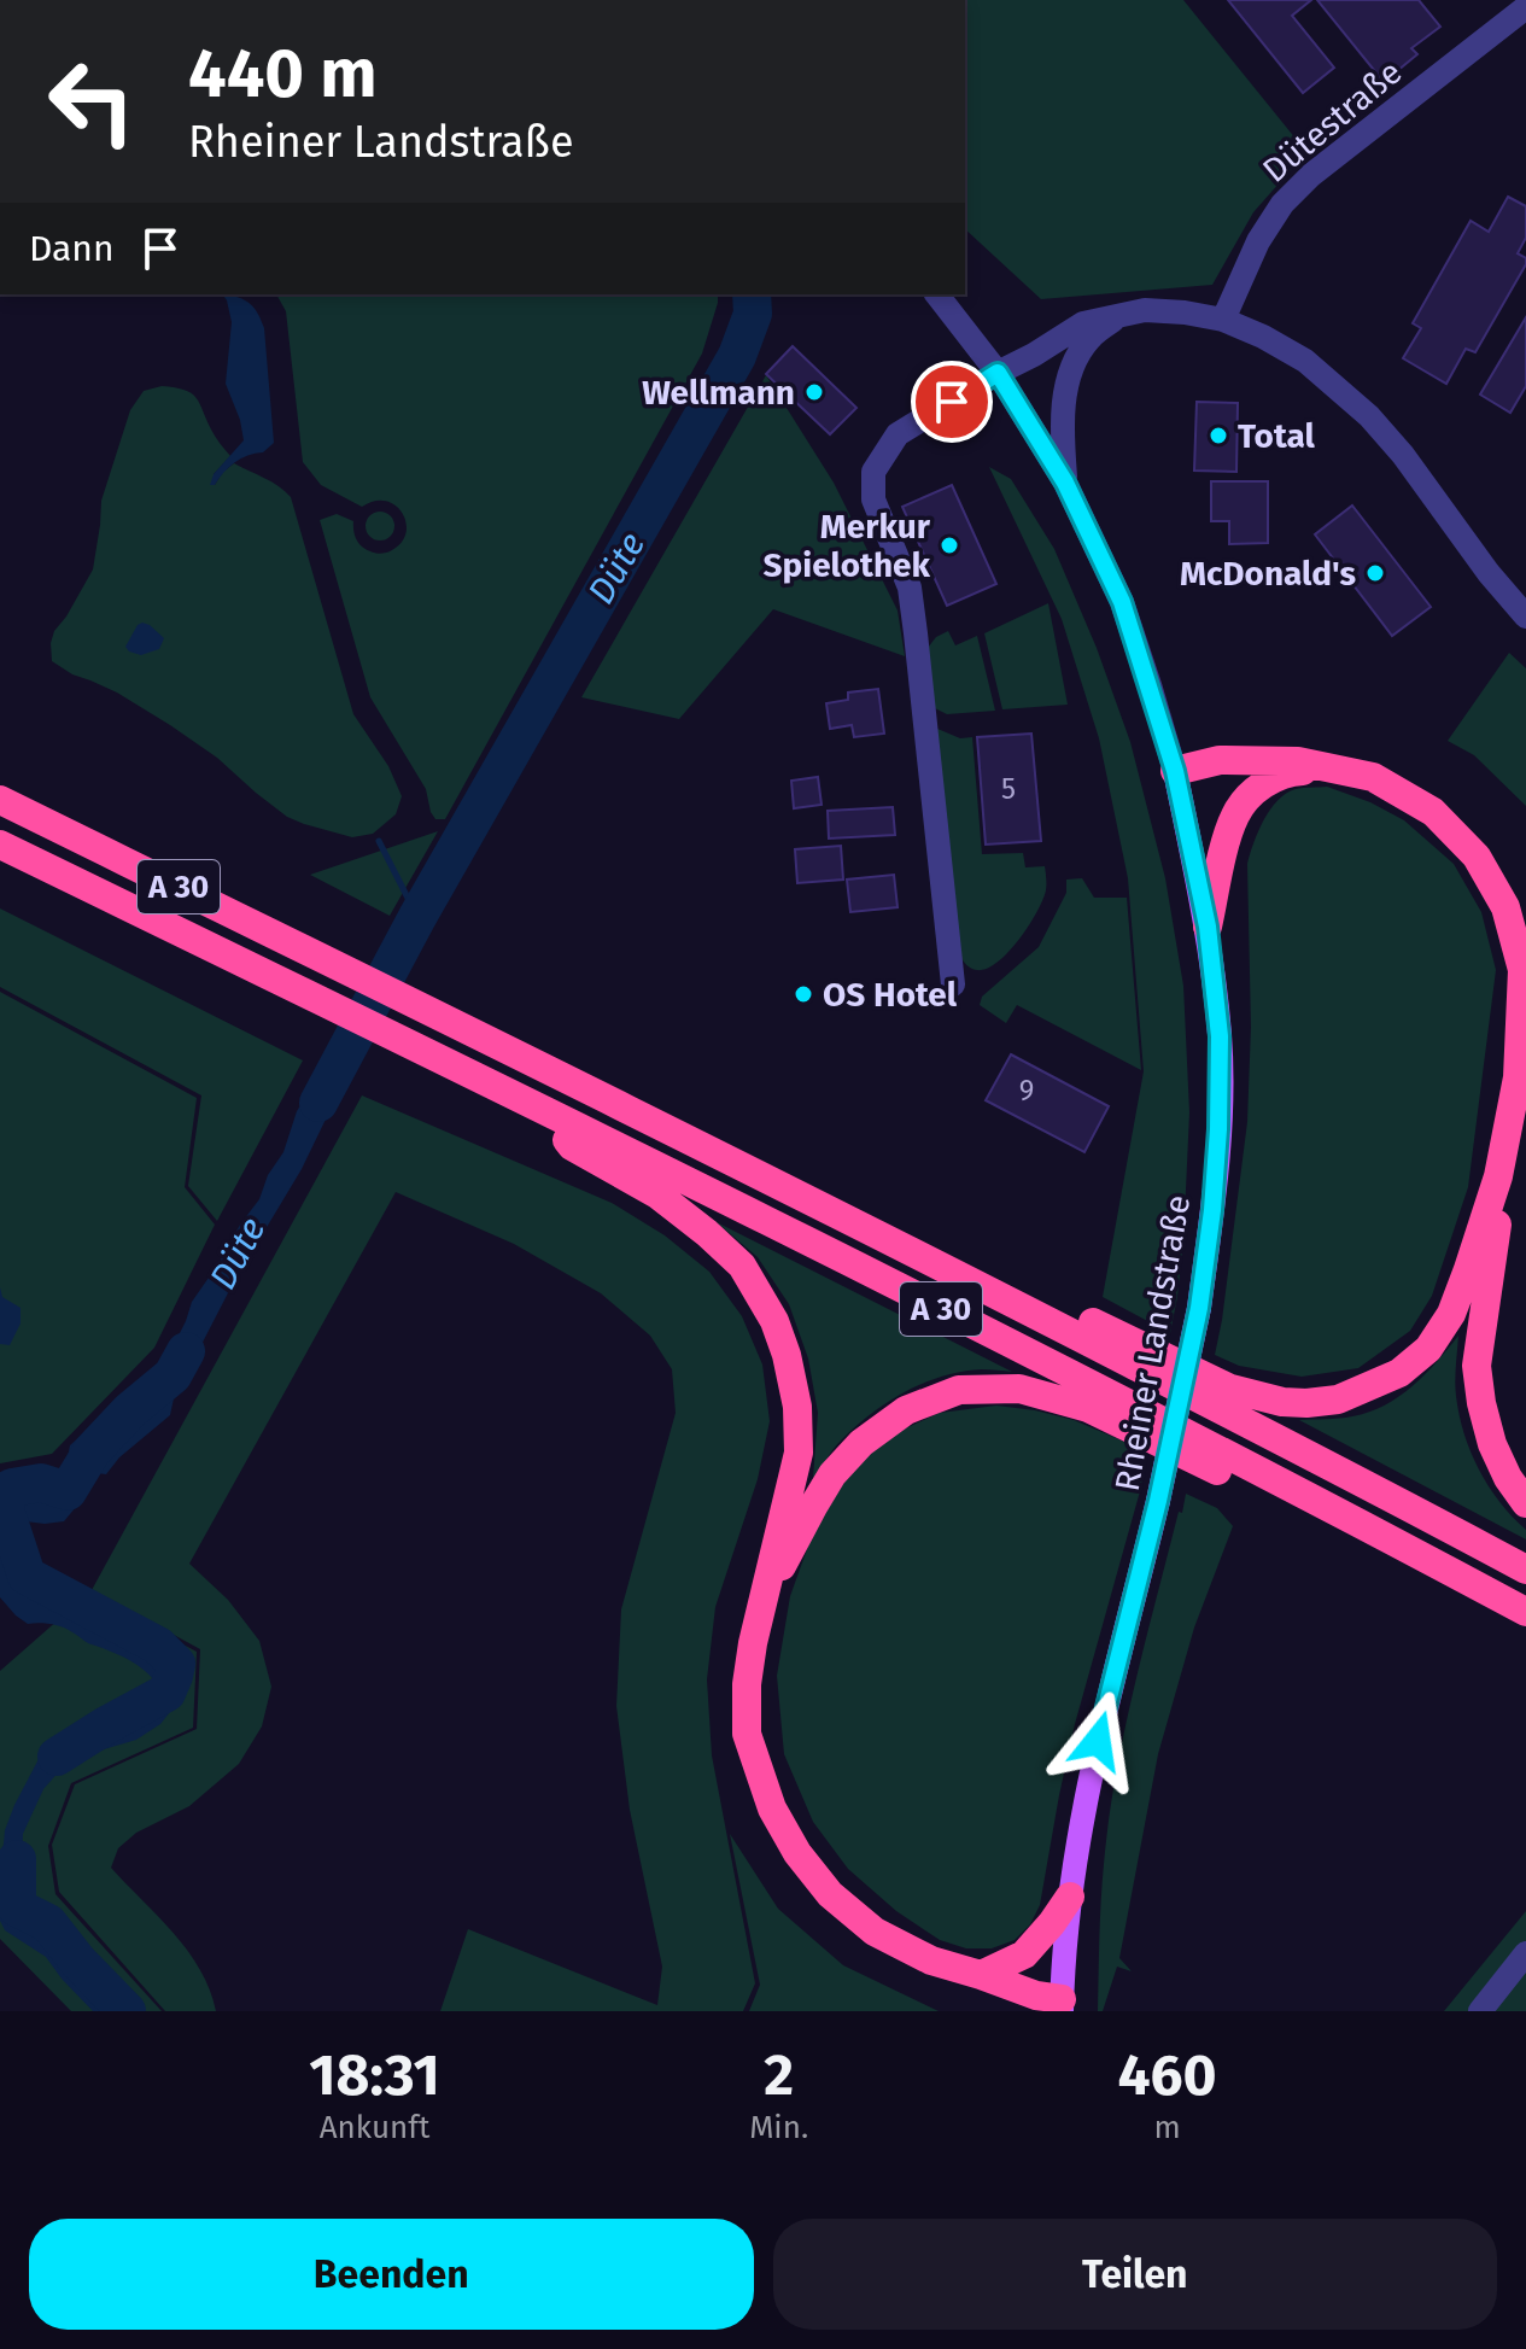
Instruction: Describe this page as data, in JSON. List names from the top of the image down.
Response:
{
  "streets": {
    "highway": ["A 30"],
    "main road": ["Rheiner Landstraße"],
    "street": ["Dütestraße"]
  },
  "water": ["Düte"],
  "places": [
    "Wellmann",
    "Total",
    "Merkur Spielothek",
    "McDonald's",
    "OS Hotel"
  ],
  "house_numbers": ["5", "9"],
  "page": {
    "turn": ["440 m", "Rheiner Landstraße"],
    "then": "Dann",
    "eta": [
      "18:31",
      "Ankunft",
      "2",
      "Min.",
      "460",
      "m"
    ],
    "buttons": ["Beenden", "Teilen"]
  }
}
